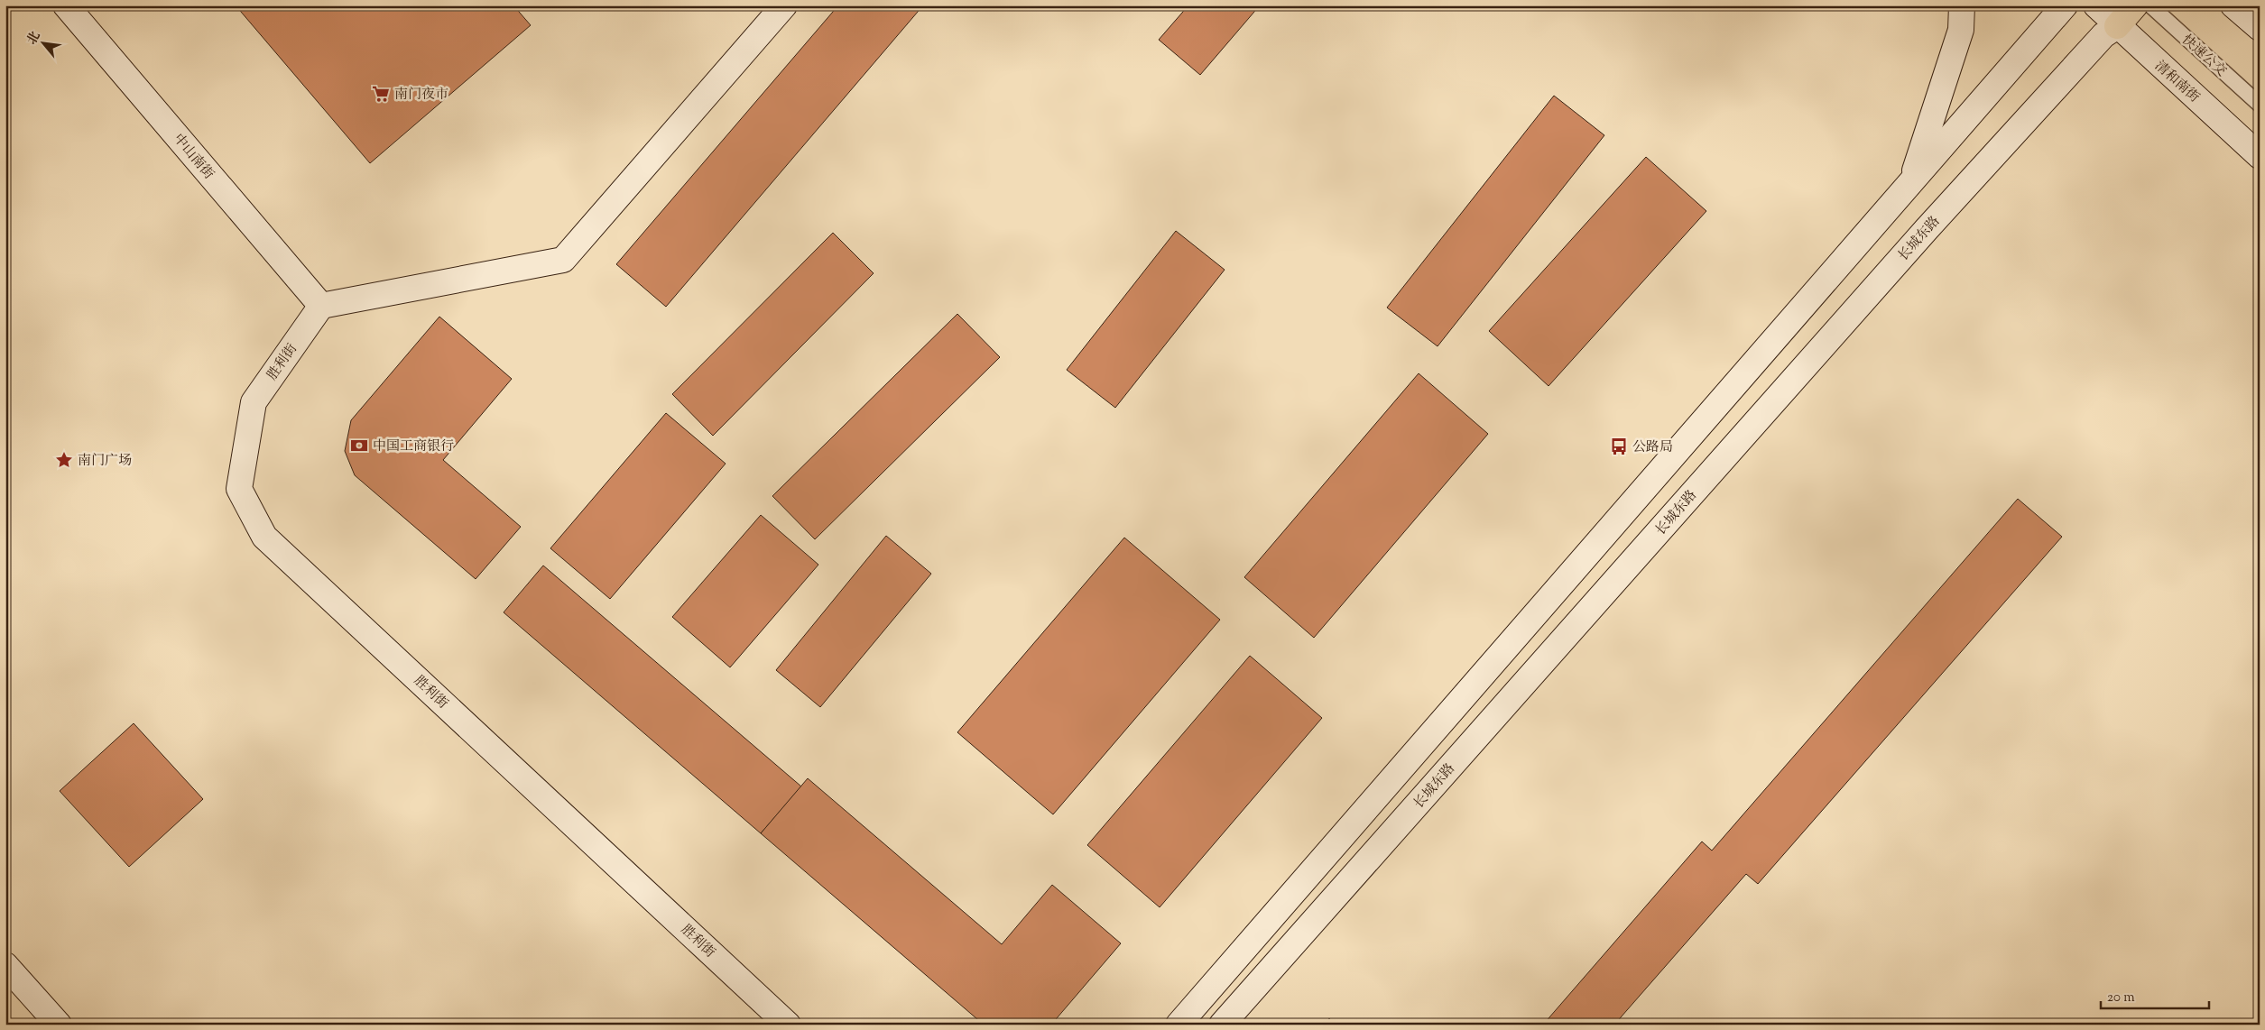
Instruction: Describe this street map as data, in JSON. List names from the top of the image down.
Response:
{
  "streets": {
    "highway": ["长城东路"],
    "main road": ["清和南街", "中山南街", "胜利街"],
    "lane": ["快速公交"]
  },
  "crossings": [
    ["清和南街", "长城东路"],
    ["中山南街", "胜利街"]
  ],
  "places": {
    "supermarket": ["南门夜市"],
    "bank": ["中国工商银行"],
    "bus stop": ["公路局"],
    "place": ["南门广场"]
  },
  "scale_bar": "20 m",
  "north": "top left"
}
